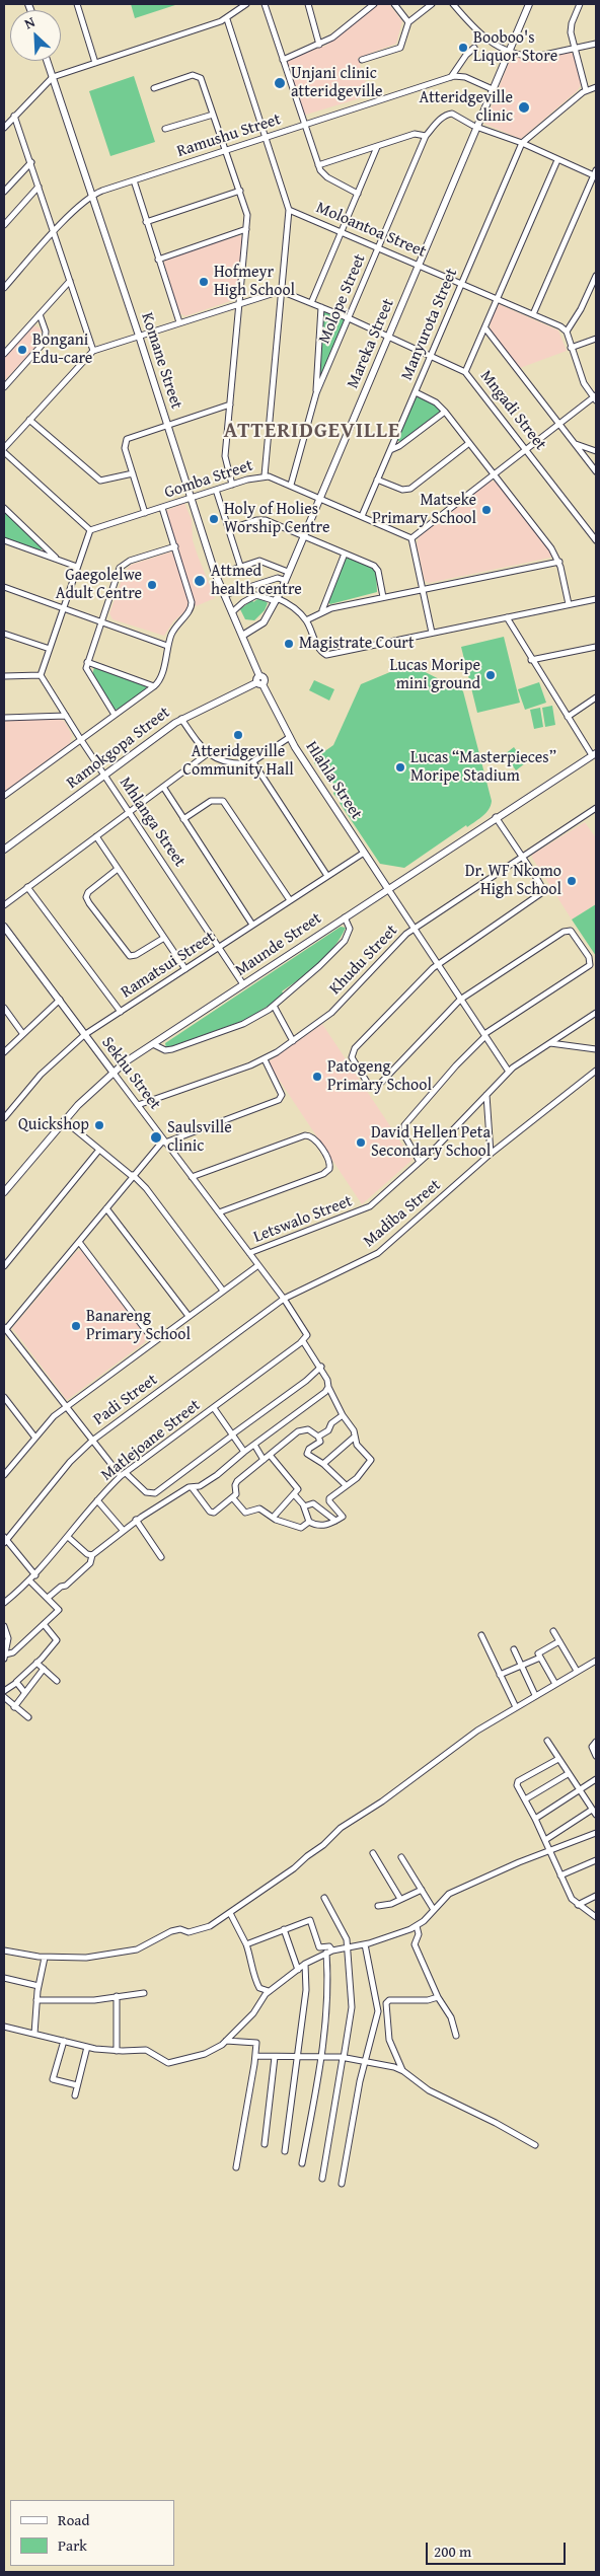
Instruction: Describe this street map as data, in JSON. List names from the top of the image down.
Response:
{
  "streets": {
    "street": [
      "Ramushu Street",
      "Moloantoa Street",
      "Molope Street",
      "Manyurota Street",
      "Mareka Street",
      "Komane Street",
      "Mngadi Street",
      "Gomba Street",
      "Ramokgopa Street",
      "Hlahla Street",
      "Mhlanga Street",
      "Maunde Street",
      "Khudu Street",
      "Ramatsui Street",
      "Sekhu Street",
      "Madiba Street",
      "Letswalo Street",
      "Padi Street",
      "Matlejoane Street"
    ]
  },
  "crossings": [
    ["Ramushu Street", "Mareka Street"],
    ["Ramushu Street", "Komane Street"],
    ["Moloantoa Street", "Molope Street"],
    ["Moloantoa Street", "Manyurota Street"],
    ["Moloantoa Street", "Mareka Street"],
    ["Molope Street", "Mareka Street"],
    ["Molope Street", "Mngadi Street"],
    ["Molope Street", "Gomba Street"],
    ["Manyurota Street", "Mngadi Street"],
    ["Manyurota Street", "Gomba Street"],
    ["Mareka Street", "Komane Street"],
    ["Mareka Street", "Mngadi Street"],
    ["Mareka Street", "Gomba Street"],
    ["Komane Street", "Gomba Street"],
    ["Komane Street", "Ramokgopa Street"],
    ["Komane Street", "Hlahla Street"],
    ["Ramokgopa Street", "Hlahla Street"],
    ["Ramokgopa Street", "Mhlanga Street"],
    ["Hlahla Street", "Maunde Street"],
    ["Hlahla Street", "Ramatsui Street"],
    ["Mhlanga Street", "Maunde Street"],
    ["Mhlanga Street", "Ramatsui Street"],
    ["Maunde Street", "Sekhu Street"],
    ["Khudu Street", "Sekhu Street"],
    ["Ramatsui Street", "Sekhu Street"],
    ["Sekhu Street", "Madiba Street"],
    ["Sekhu Street", "Letswalo Street"],
    ["Sekhu Street", "Padi Street"],
    ["Sekhu Street", "Matlejoane Street"],
    ["Madiba Street", "Padi Street"]
  ],
  "districts": ["ATTERIDGEVILLE"],
  "places": [
    "Booboo's Liquor Store",
    "Unjani clinic atteridgeville",
    "Atteridgeville clinic",
    "Hofmeyr High School",
    "Bongani Edu-care",
    "Matseke Primary School",
    "Holy of Holies Worship Centre",
    "Attmed health centre",
    "Gaegolelwe Adult Centre",
    "Magistrate Court",
    "Lucas Moripe mini ground",
    "Atteridgeville Community Hall",
    "Lucas “Masterpieces” Moripe Stadium",
    "Dr. WF Nkomo High School",
    "Patogeng Primary School",
    "Quickshop",
    "Saulsville clinic",
    "David Hellen Peta Secondary School",
    "Banareng Primary School"
  ],
  "legend": ["Road", "Park"],
  "scale_bar": "200 m",
  "north": "top left"
}
